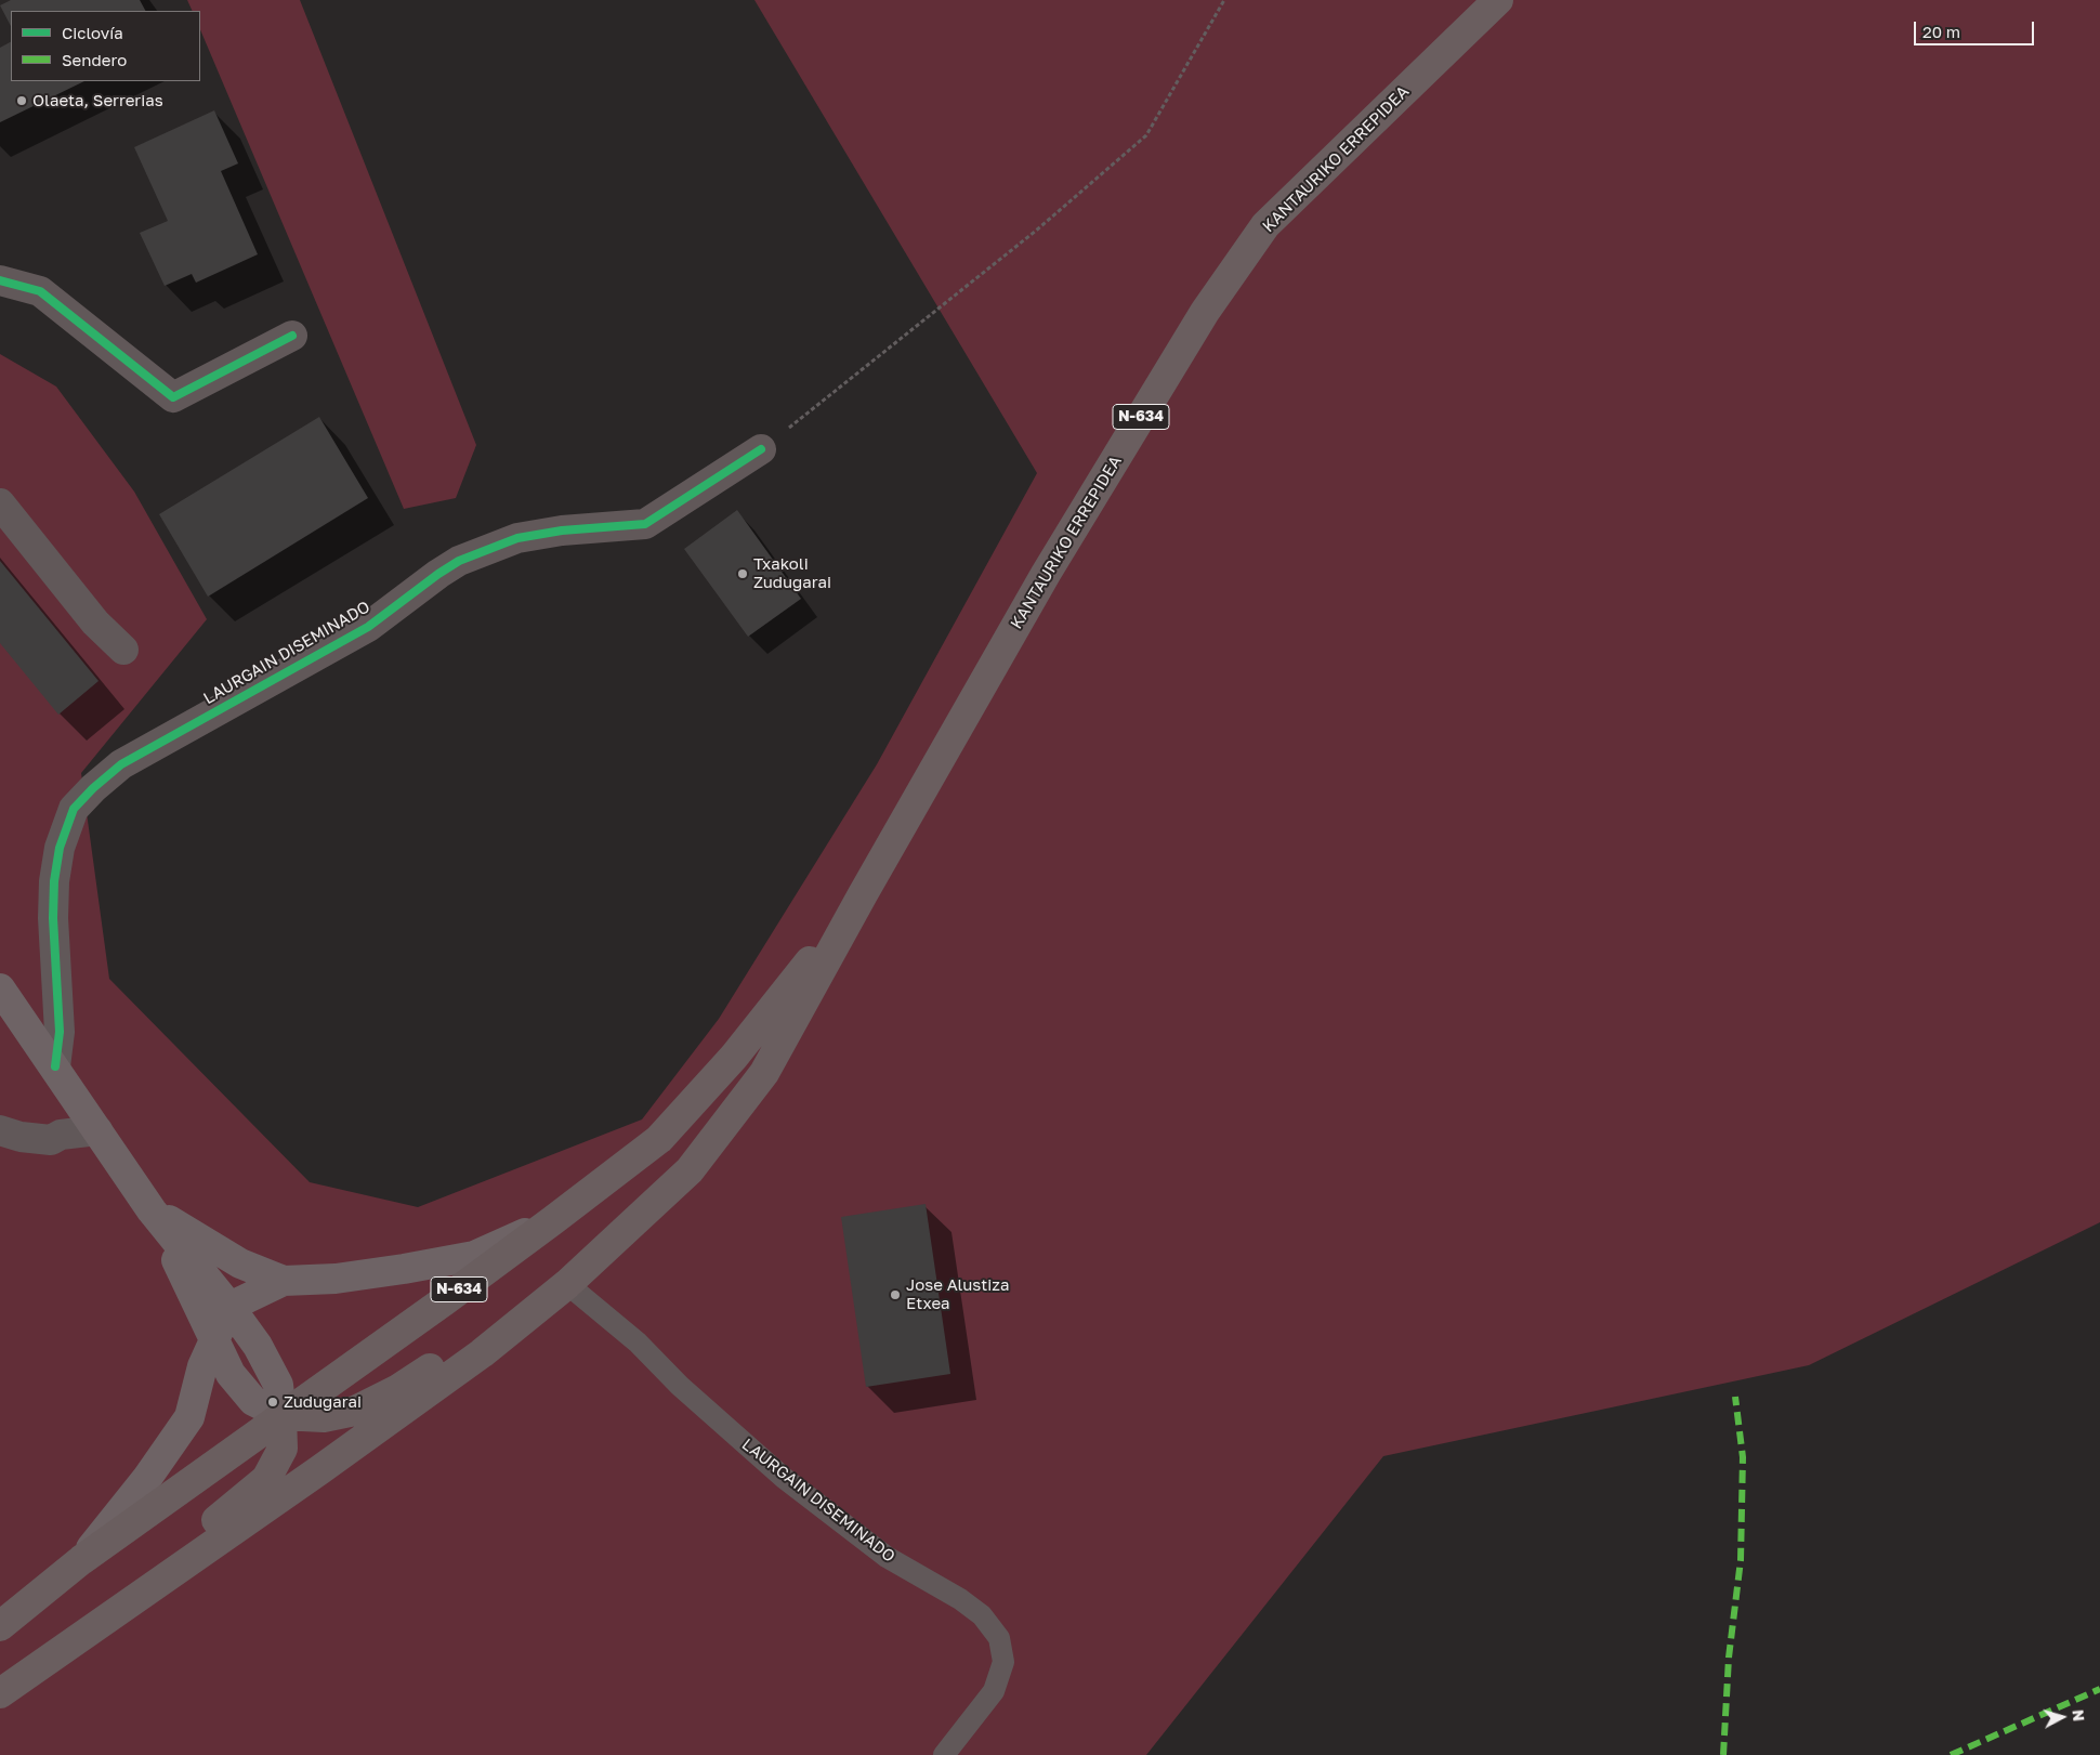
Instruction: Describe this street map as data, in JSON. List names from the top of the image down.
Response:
{
  "streets": {
    "highway": ["KANTAURIKO ERREPIDEA", "N-634"],
    "street": ["LAURGAIN DISEMINADO"]
  },
  "crossings": [
    ["KANTAURIKO ERREPIDEA", "N-634"],
    ["N-634", "LAURGAIN DISEMINADO"]
  ],
  "places": [
    "Olaeta, Serrerias",
    "Txakoli Zudugarai",
    "Jose Alustiza Etxea",
    "Zudugarai"
  ],
  "legend": ["Ciclovía", "Sendero"],
  "scale_bar": "20 m",
  "north": "right"
}
